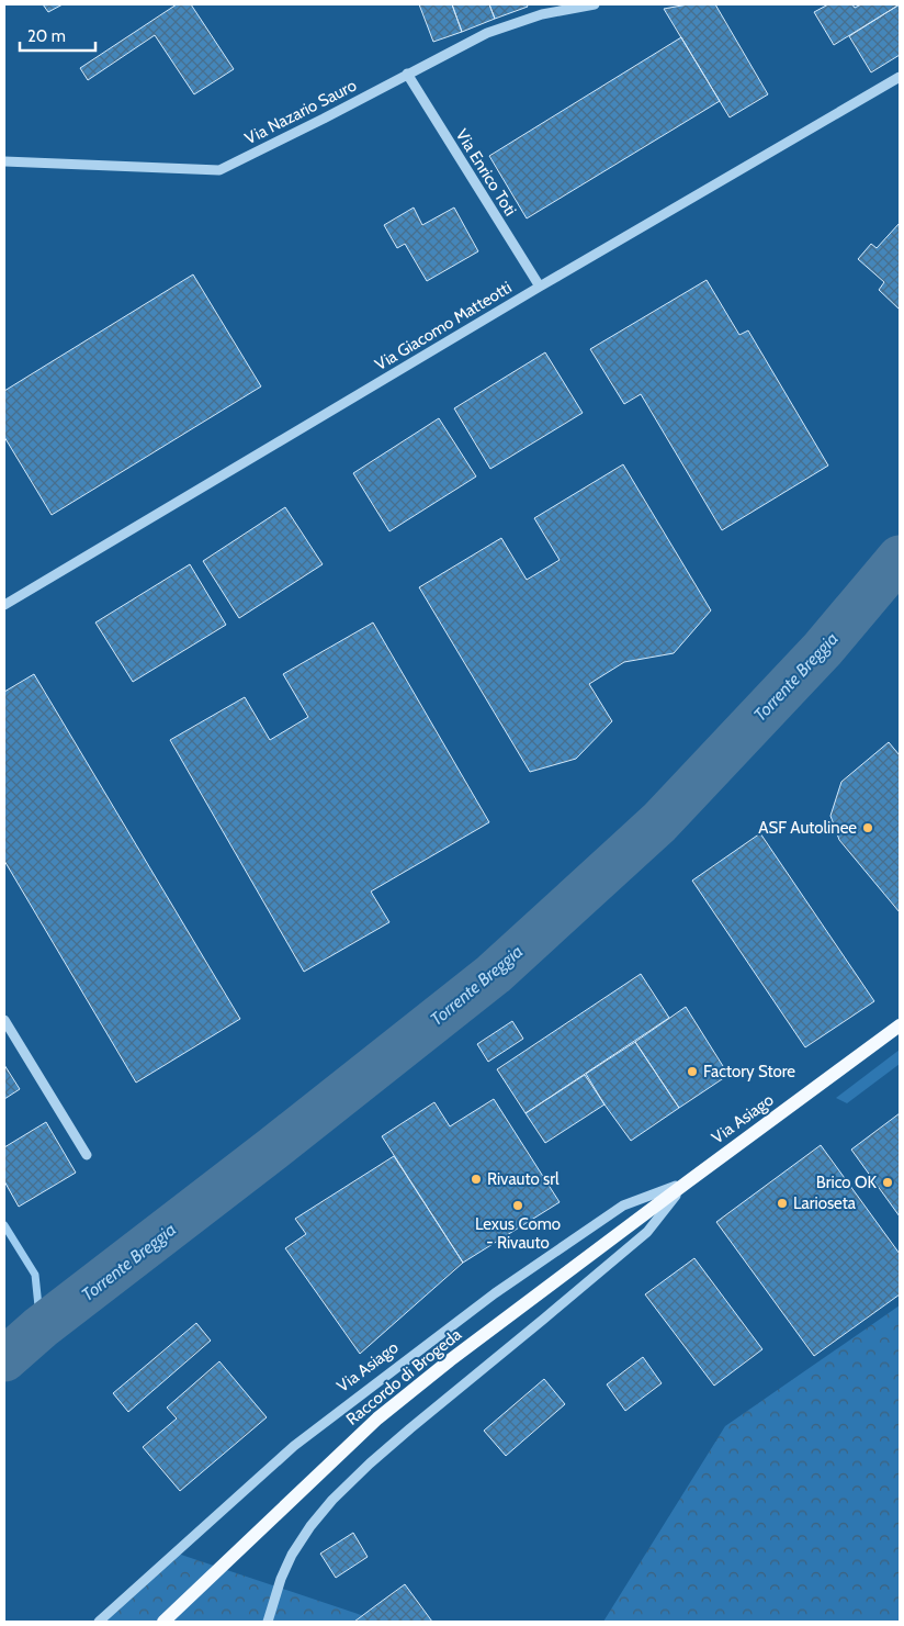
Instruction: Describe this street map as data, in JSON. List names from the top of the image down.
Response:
{
  "streets": {
    "main road": ["Via Asiago", "Raccordo di Brogeda"],
    "street": ["Via Nazario Sauro", "Via Enrico Toti", "Via Giacomo Matteotti"]
  },
  "crossings": [
    ["Via Nazario Sauro", "Via Enrico Toti"],
    ["Via Enrico Toti", "Via Giacomo Matteotti"],
    ["Via Asiago", "Raccordo di Brogeda"]
  ],
  "water": ["Torrente Breggia"],
  "places": [
    "ASF Autolinee",
    "Factory Store",
    "Rivauto srl",
    "Brico OK",
    "Larioseta",
    "Lexus Como - Rivauto"
  ],
  "scale_bar": "20 m"
}
